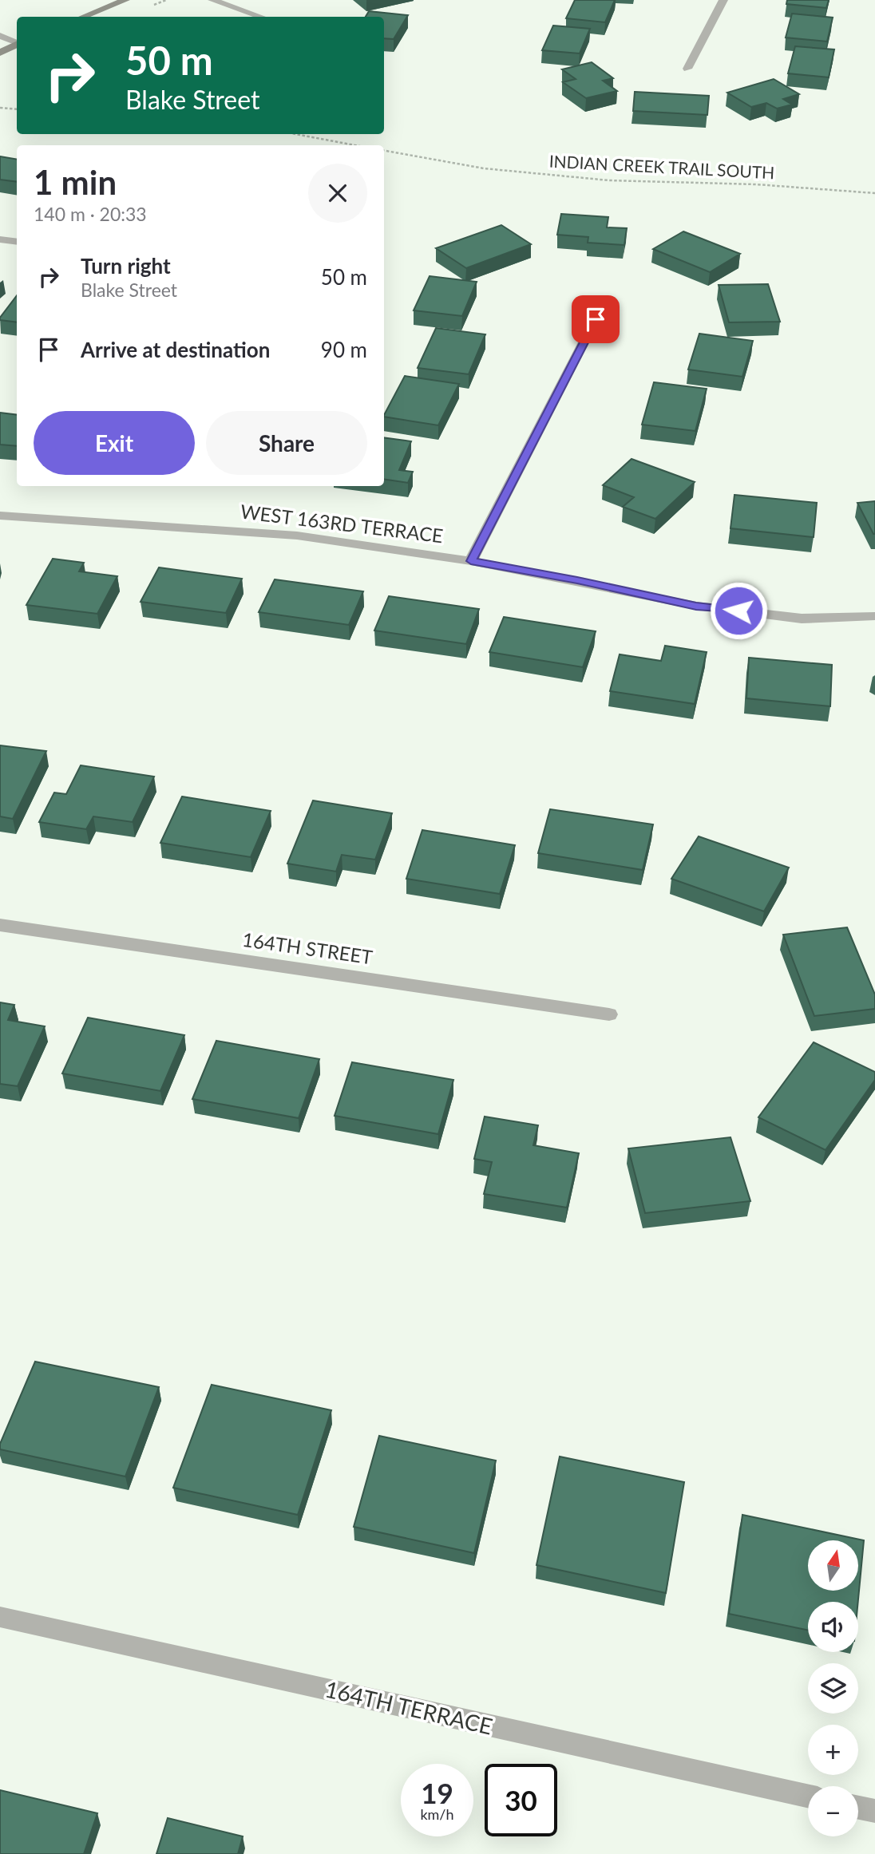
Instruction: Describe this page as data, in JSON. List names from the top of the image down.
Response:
{
  "streets": {
    "street": ["WEST 163RD TERRACE", "164TH STREET", "164TH TERRACE"],
    "path": ["INDIAN CREEK TRAIL SOUTH"]
  },
  "north": "top",
  "page": {
    "turn": ["50 m", "Blake Street"],
    "heading": ["1 min", "140 m · 20:33"],
    "list": [
      {
        "name": "Turn right",
        "note": "Blake Street",
        "value": "50 m"
      },
      {
        "name": "Arrive at destination",
        "value": "90 m"
      }
    ],
    "buttons": ["Exit", "Share"],
    "map_buttons": ["+", "−"],
    "speed": "19 km/h",
    "limit": "30"
  }
}
